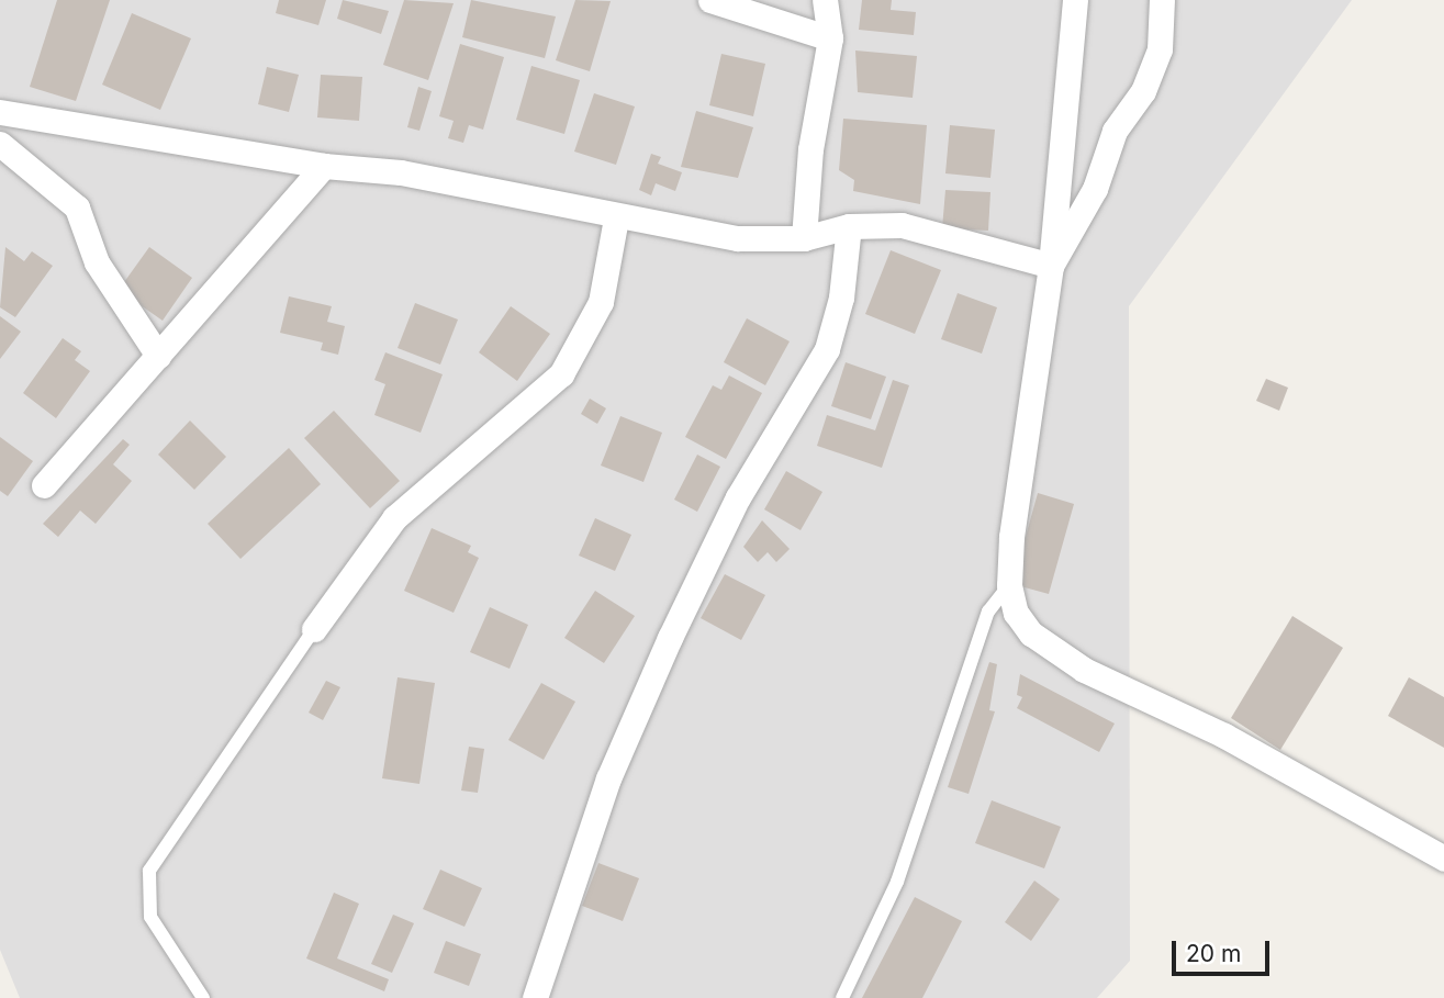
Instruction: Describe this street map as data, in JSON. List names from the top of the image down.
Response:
{
  "scale_bar": "20 m"
}
